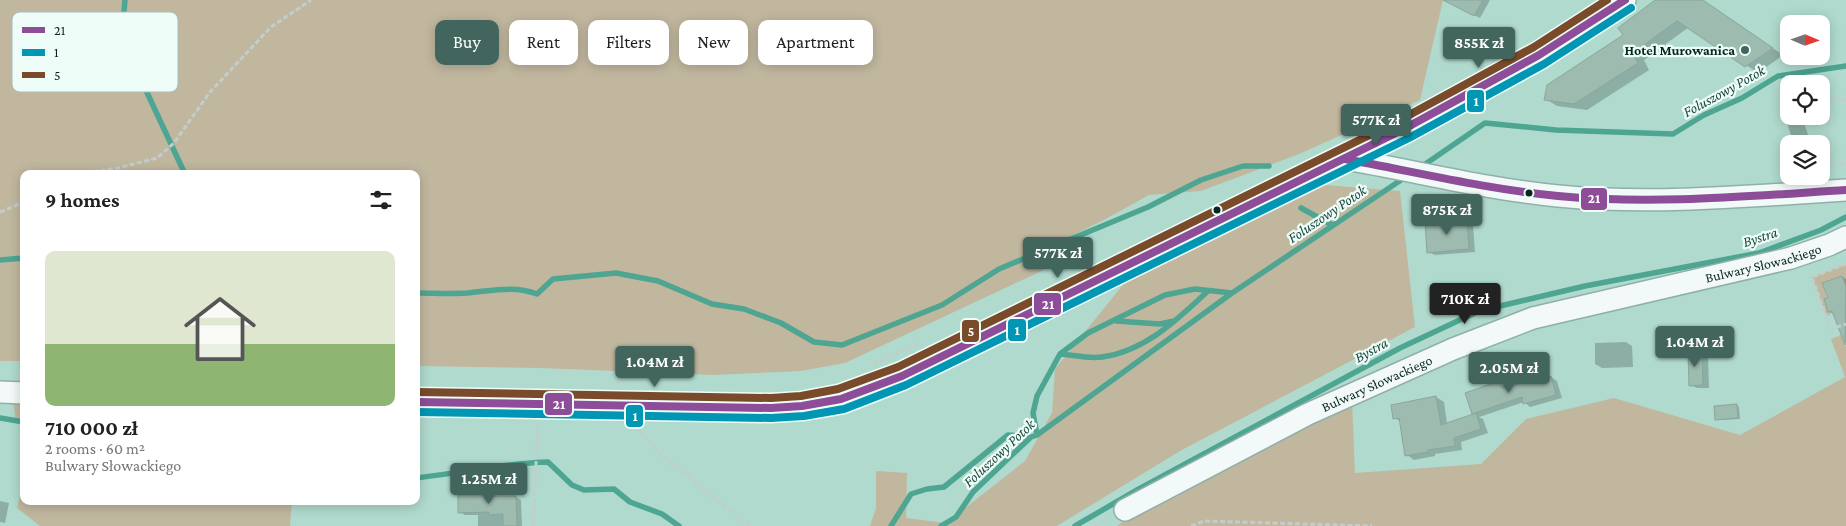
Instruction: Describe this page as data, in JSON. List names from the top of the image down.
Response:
{
  "streets": {
    "street": ["Bulwary Słowackiego"]
  },
  "water": ["Foluszowy Potok", "Bystra"],
  "places": ["Hotel Murowanica"],
  "lines": ["transit line 21", "transit line 5", "transit line 1"],
  "legend": ["21", "1", "5"],
  "north": "right",
  "page": {
    "chip": [
      "Buy",
      "Rent",
      "Filters",
      "New",
      "Apartment"
    ],
    "price": [
      "855K zł",
      "577K zł",
      "875K zł",
      "577K zł",
      "710K zł",
      "1.04M zł",
      "1.04M zł",
      "2.05M zł",
      "1.25M zł"
    ],
    "heading": "9 homes",
    "list": [
      {
        "name": "710 000 zł",
        "note": "2 rooms · 60 m² · Bulwary Słowackiego"
      }
    ]
  }
}
